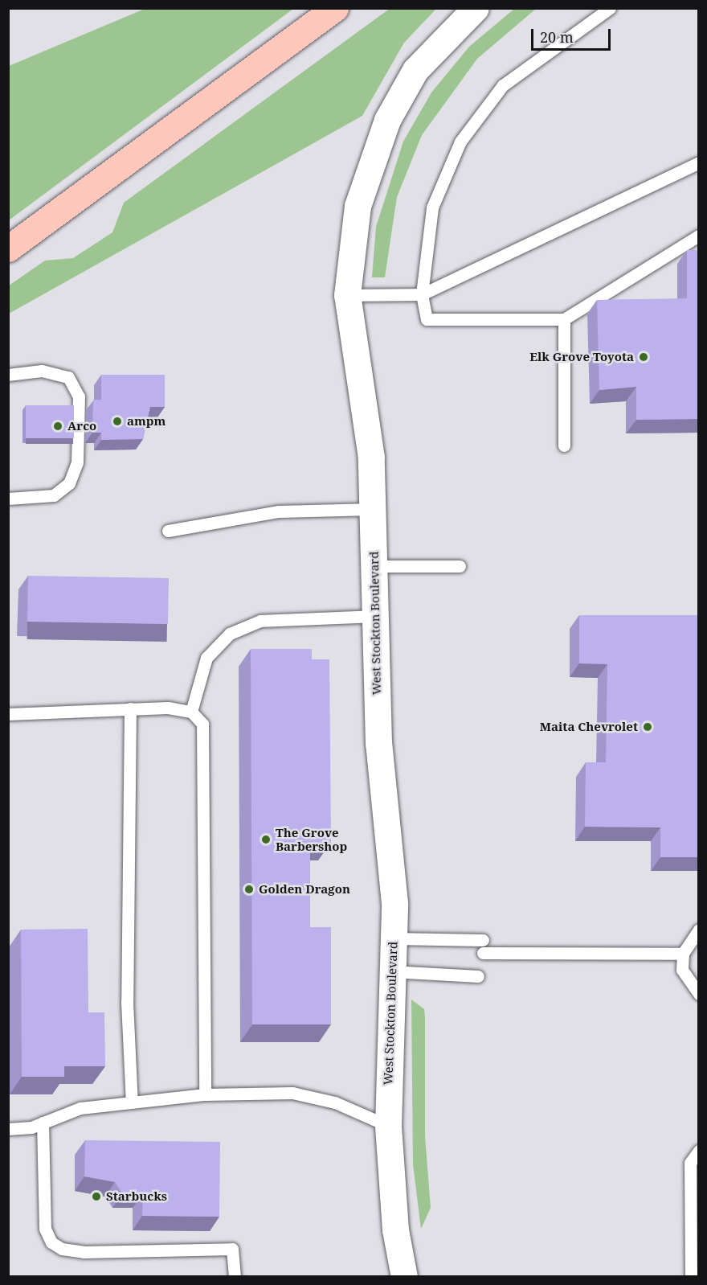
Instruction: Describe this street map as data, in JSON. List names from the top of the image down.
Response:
{
  "streets": {
    "street": ["West Stockton Boulevard"]
  },
  "places": [
    "Elk Grove Toyota",
    "ampm",
    "Arco",
    "Maita Chevrolet",
    "The Grove Barbershop",
    "Golden Dragon",
    "Starbucks"
  ],
  "scale_bar": "20 m"
}
